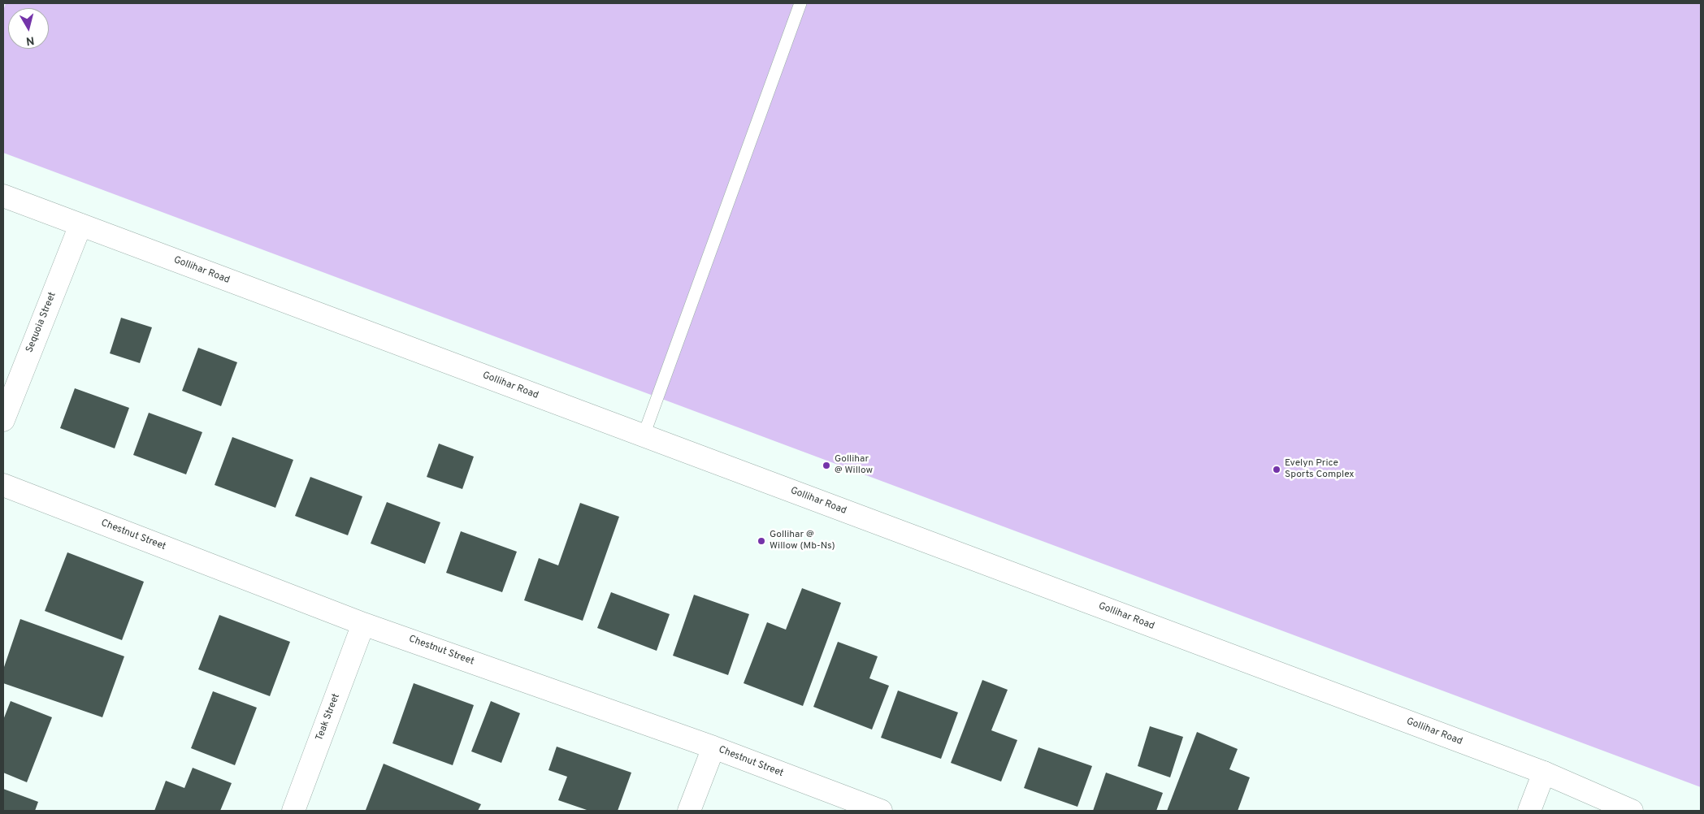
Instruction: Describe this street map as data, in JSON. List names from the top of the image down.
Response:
{
  "streets": {
    "main road": [
      "Gollihar Road",
      "Sequoia Street",
      "Chestnut Street",
      "Teak Street"
    ]
  },
  "crossings": [
    ["Gollihar Road", "Sequoia Street"],
    ["Chestnut Street", "Teak Street"]
  ],
  "places": ["Gollihar @ Willow", "Evelyn Price Sports Complex", "Gollihar @ Willow (Mb-Ns)"],
  "north": "bottom"
}
